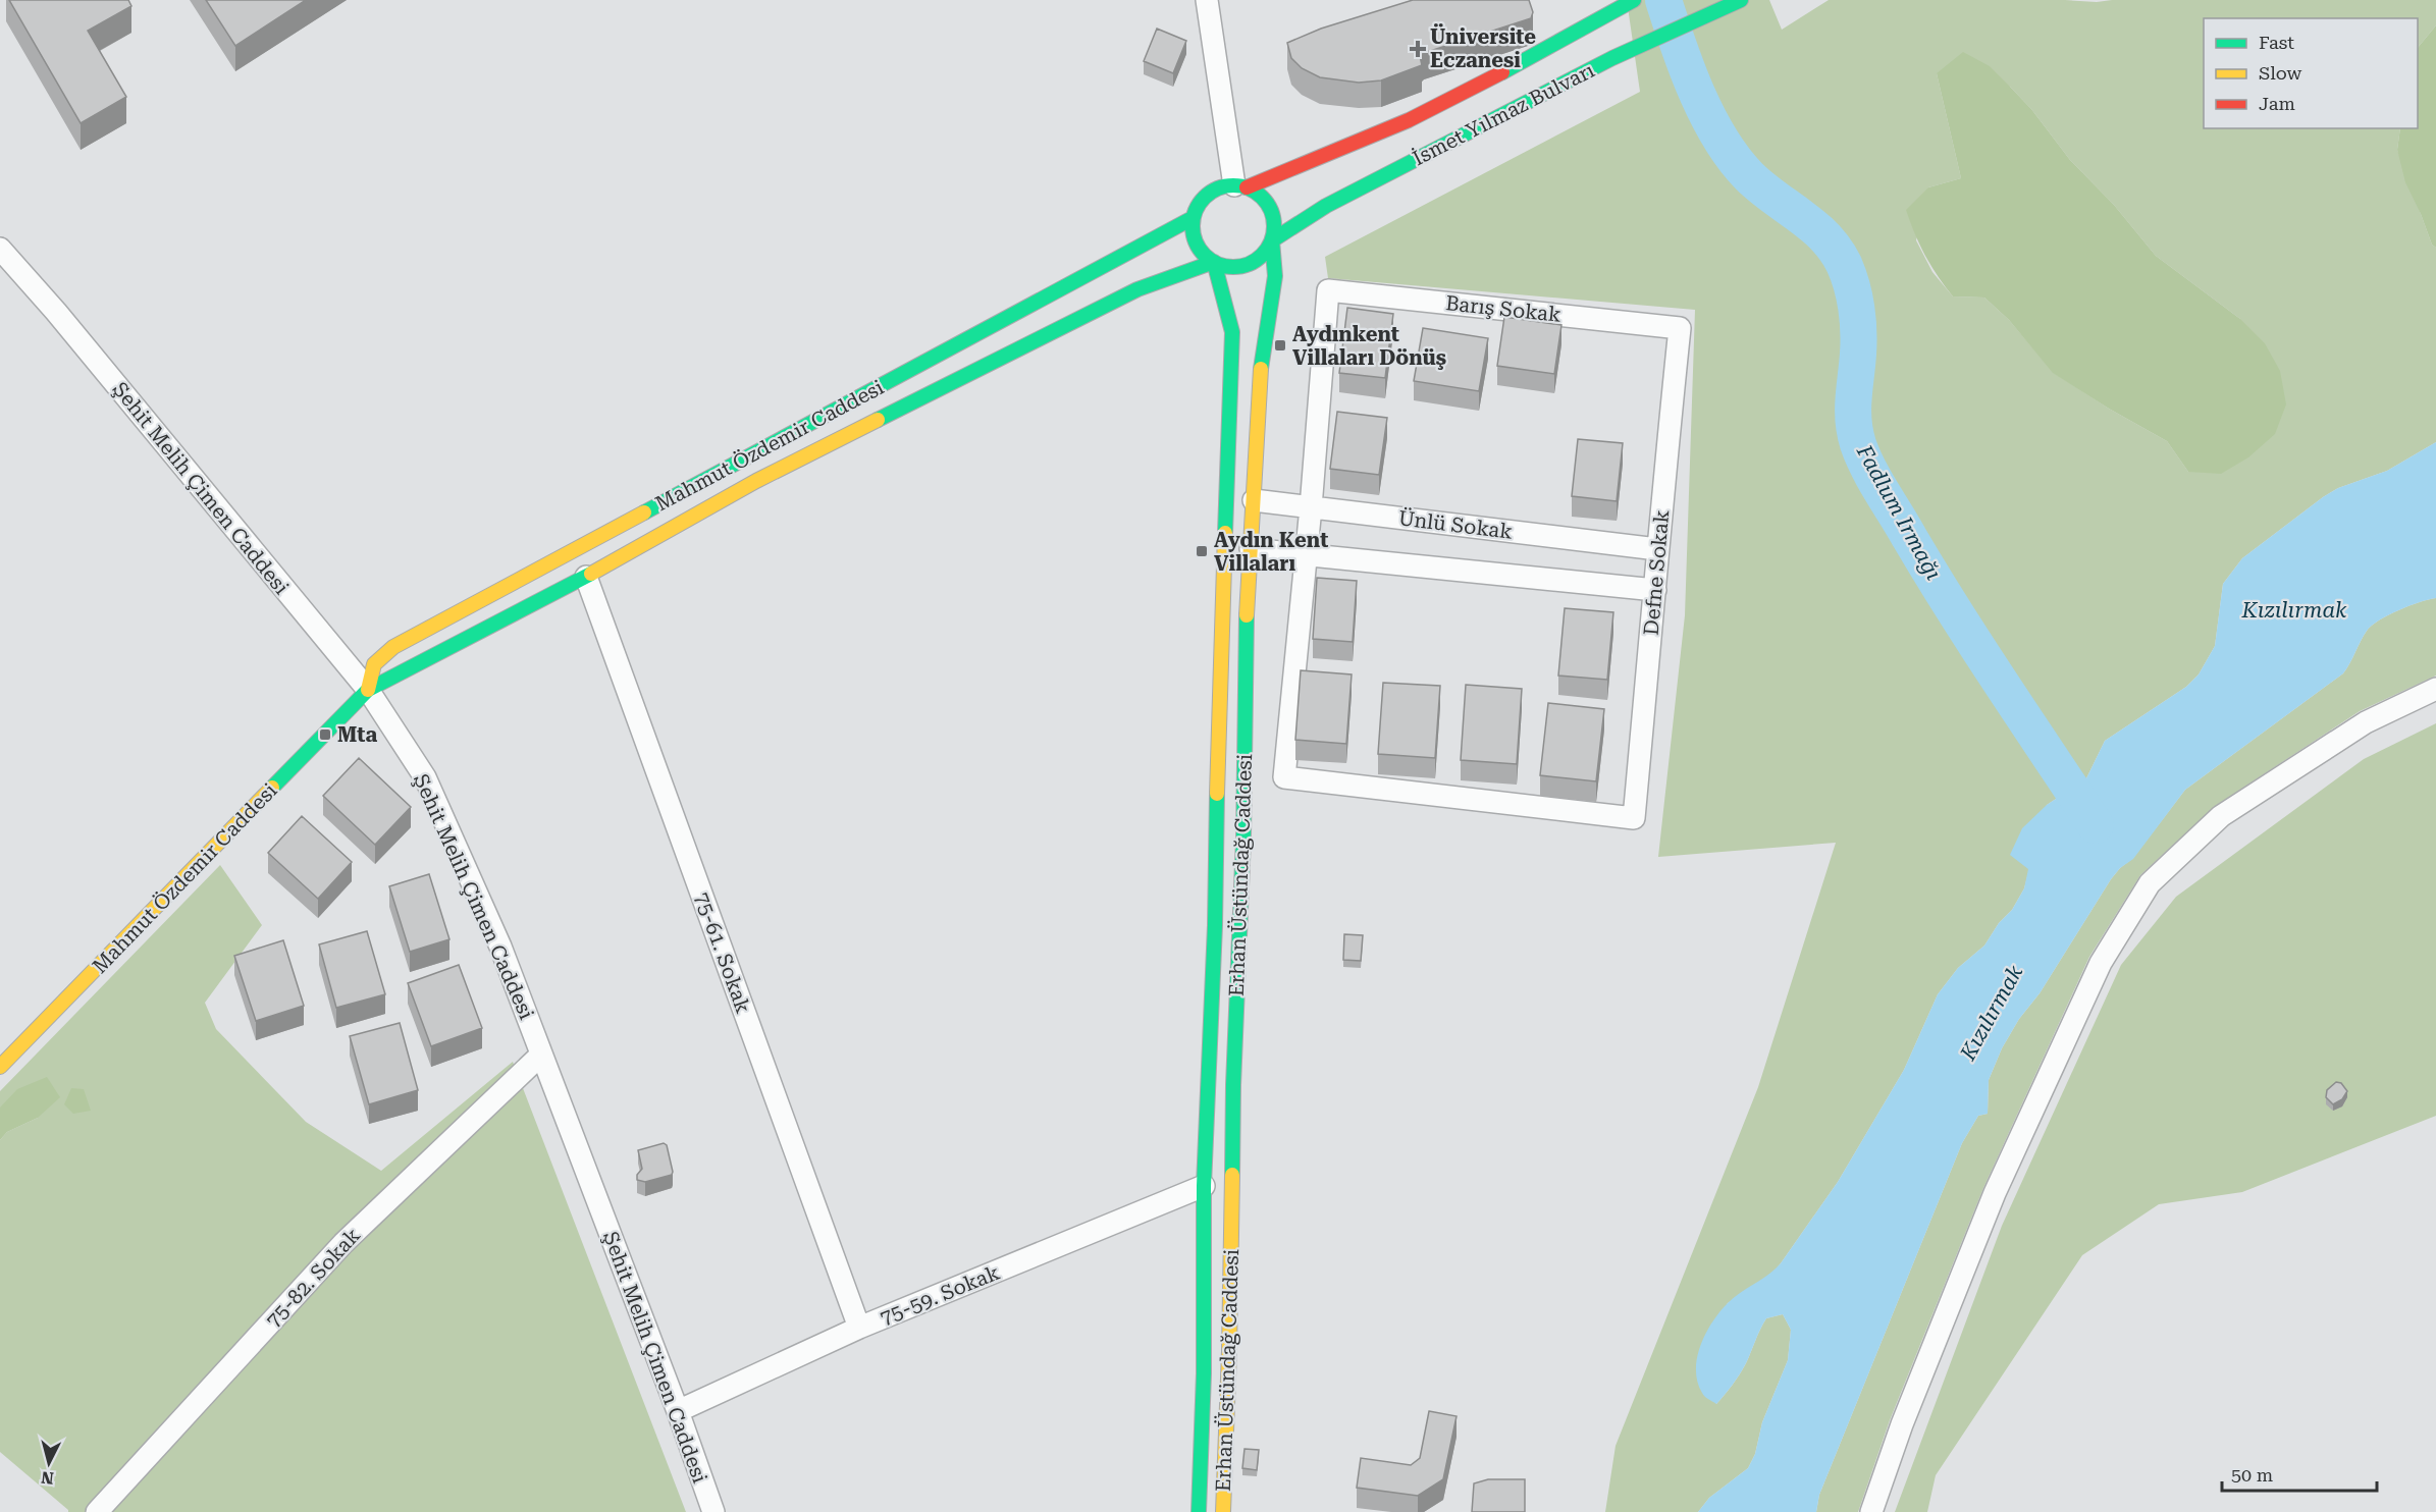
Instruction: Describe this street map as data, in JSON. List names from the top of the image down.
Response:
{
  "streets": {
    "street": [
      "İsmet Yılmaz Bulvarı",
      "Barış Sokak",
      "Mahmut Özdemir Caddesi",
      "Şehit Melih Çimen Caddesi",
      "Ünlü Sokak",
      "Defne Sokak",
      "Erhan Üstündağ Caddesi",
      "75-61. Sokak",
      "75-82. Sokak",
      "75-59. Sokak"
    ]
  },
  "crossings": [
    ["İsmet Yılmaz Bulvarı", "Mahmut Özdemir Caddesi"],
    ["İsmet Yılmaz Bulvarı", "Erhan Üstündağ Caddesi"],
    ["Barış Sokak", "Ünlü Sokak"],
    ["Barış Sokak", "Defne Sokak"],
    ["Mahmut Özdemir Caddesi", "Şehit Melih Çimen Caddesi"],
    ["Mahmut Özdemir Caddesi", "Erhan Üstündağ Caddesi"],
    ["Mahmut Özdemir Caddesi", "75-61. Sokak"],
    ["Şehit Melih Çimen Caddesi", "75-82. Sokak"],
    ["Şehit Melih Çimen Caddesi", "75-59. Sokak"],
    ["Ünlü Sokak", "Defne Sokak"],
    ["Ünlü Sokak", "Erhan Üstündağ Caddesi"],
    ["Erhan Üstündağ Caddesi", "75-59. Sokak"],
    ["75-61. Sokak", "75-59. Sokak"]
  ],
  "water": ["Fadlum Irmağı", "Kızılırmak"],
  "places": {
    "health": ["Üniversite Eczanesi"],
    "transit": ["Aydınkent Villaları Dönüş", "Aydın Kent Villaları", "Mta"]
  },
  "legend": ["Fast", "Slow", "Jam"],
  "scale_bar": "50 m",
  "north": "bottom"
}
